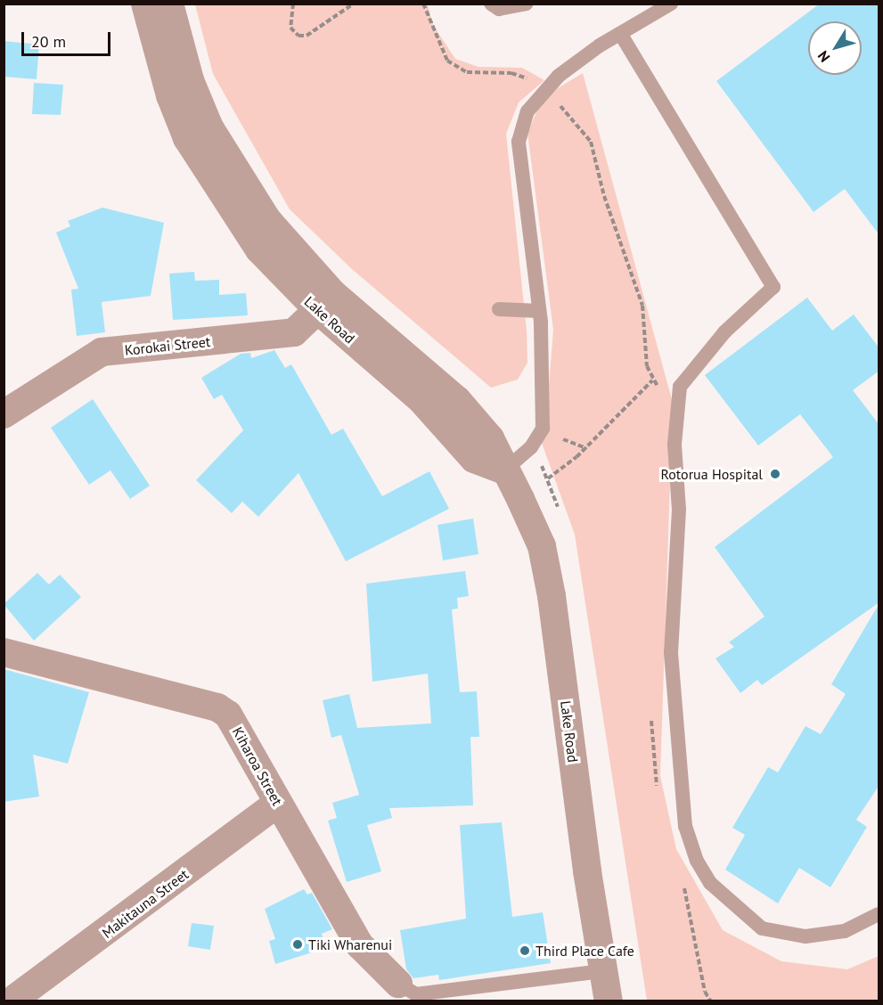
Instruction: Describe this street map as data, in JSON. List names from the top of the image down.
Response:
{
  "streets": {
    "street": [
      "Lake Road",
      "Korokai Street",
      "Kiharoa Street",
      "Makitauna Street"
    ]
  },
  "crossings": [
    ["Lake Road", "Korokai Street"],
    ["Kiharoa Street", "Makitauna Street"]
  ],
  "places": ["Rotorua Hospital", "Tiki Wharenui", "Third Place Cafe"],
  "scale_bar": "20 m",
  "north": "bottom left"
}
